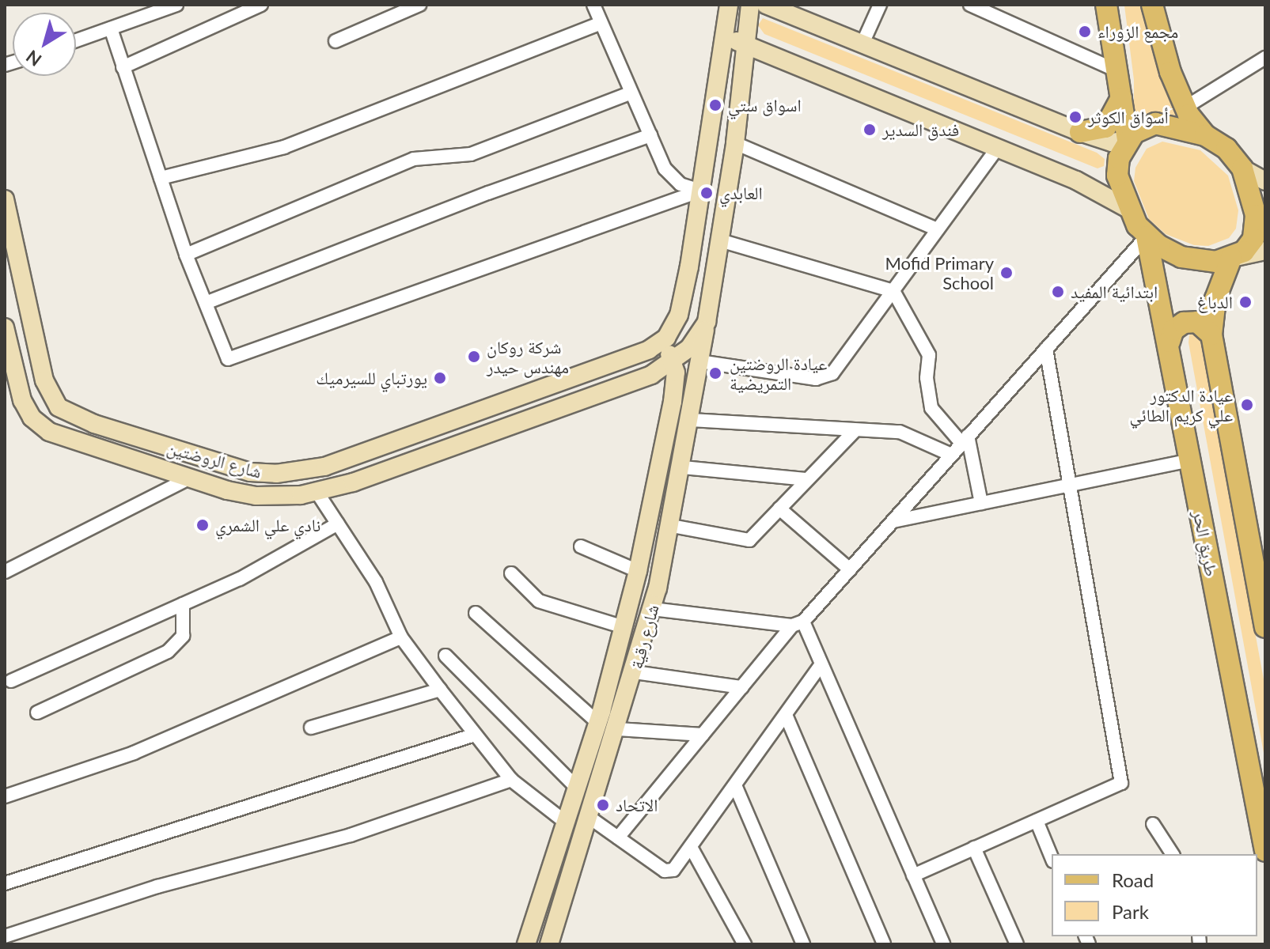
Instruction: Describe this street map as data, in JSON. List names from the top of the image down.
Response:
{
  "streets": {
    "main road": ["شارع الروضتين", "طريق الحر", "شارع رقية"]
  },
  "crossings": [
    ["شارع الروضتين", "شارع رقية"]
  ],
  "places": [
    "مجمع الزوراء",
    "اسواق ستي",
    "أسواق الكوثر",
    "فندق السدير",
    "العابدي",
    "Mofid Primary School",
    "ابتدائية المفيد",
    "الدباغ",
    "شركة روكان مهندس حيدر",
    "عيادة الروضتين التمريضية",
    "يورتباي للسيرميك",
    "عيادة الدكتور علي كريم الطائي",
    "نادي علي الشمري",
    "الاتحاد"
  ],
  "legend": ["Road", "Park"],
  "north": "bottom left"
}
